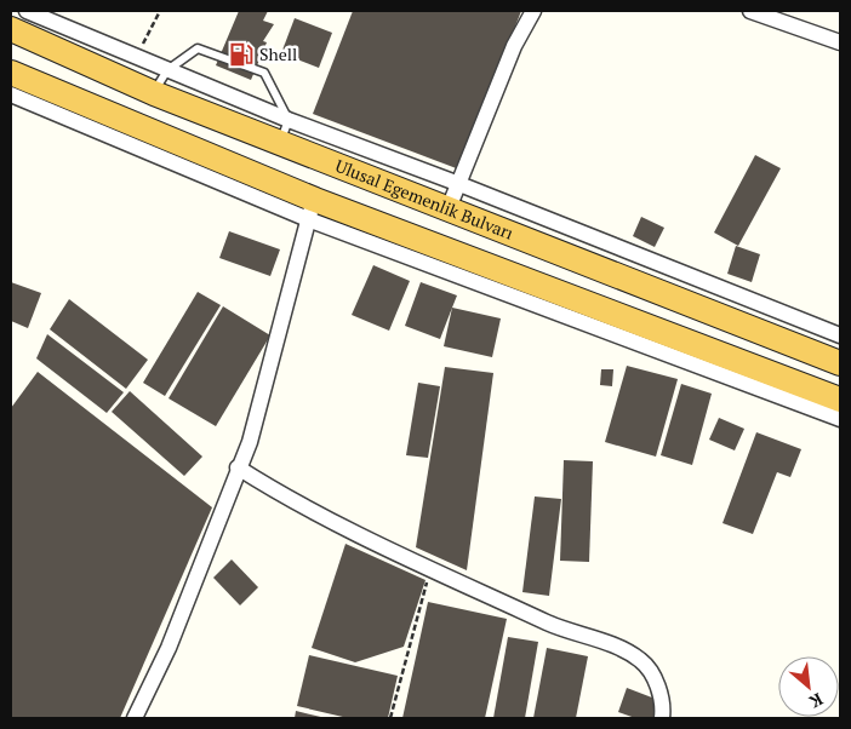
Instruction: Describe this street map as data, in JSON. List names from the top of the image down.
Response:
{
  "streets": {
    "highway": ["Ulusal Egemenlik Bulvarı"]
  },
  "places": {
    "fuel station": ["Shell"]
  },
  "north": "bottom right"
}
